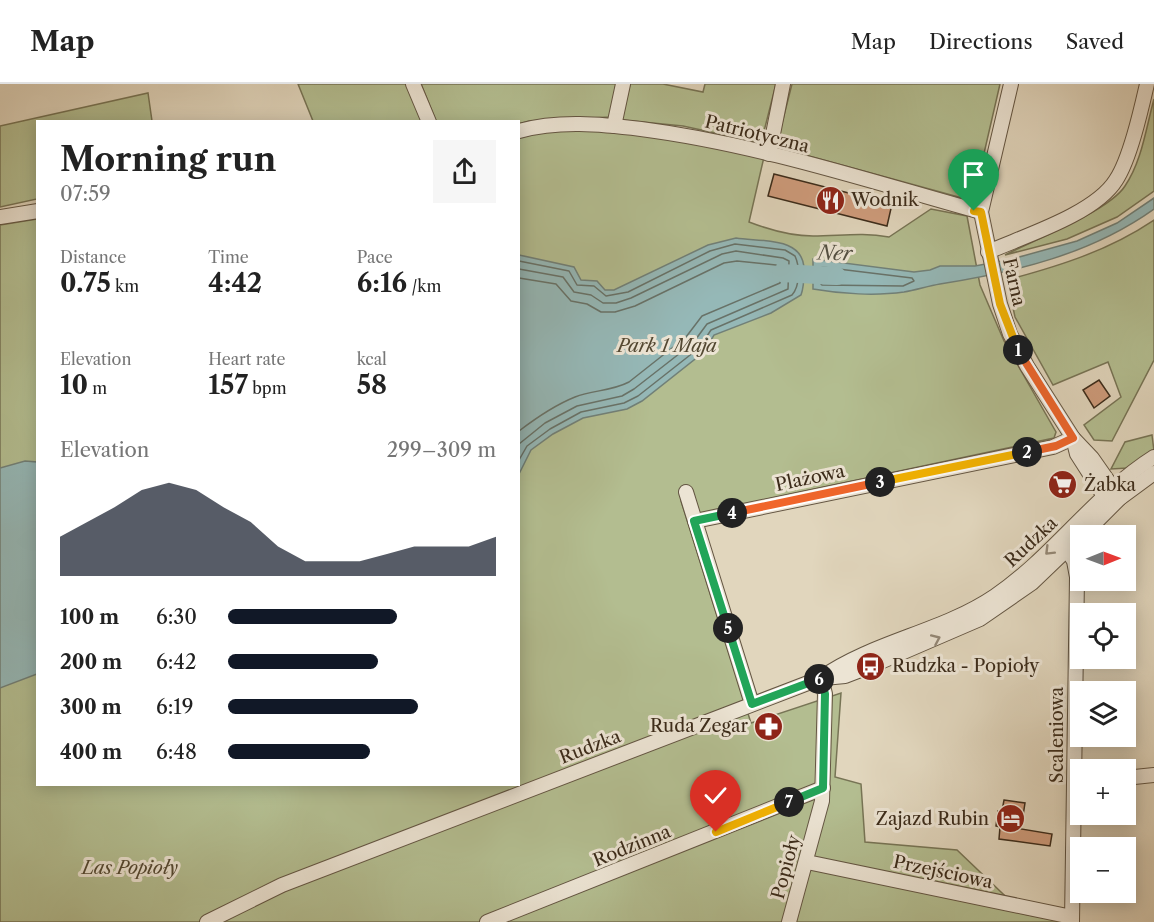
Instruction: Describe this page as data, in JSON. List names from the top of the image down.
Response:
{
  "streets": {
    "street": [
      "Patriotyczna",
      "Farna",
      "Plażowa",
      "Rudzka",
      "Scaleniowa",
      "Rodzinna",
      "Popioły",
      "Przejściowa"
    ]
  },
  "crossings": [
    ["Patriotyczna", "Farna"],
    ["Farna", "Plażowa"],
    ["Farna", "Rudzka"],
    ["Rudzka", "Scaleniowa"],
    ["Rudzka", "Popioły"],
    ["Scaleniowa", "Przejściowa"],
    ["Rodzinna", "Popioły"],
    ["Popioły", "Przejściowa"]
  ],
  "water": ["Ner"],
  "parks": ["Park 1 Maja", "Las Popioły"],
  "places": {
    "restaurant": ["Wodnik"],
    "supermarket": ["Żabka"],
    "bus stop": ["Rudzka - Popioły"],
    "pharmacy": ["Ruda Zegar"],
    "hotel": ["Zajazd Rubin"]
  },
  "north": "right",
  "page": {
    "header": "Map",
    "nav": ["Map", "Directions", "Saved"],
    "heading": ["Morning run", "07:59"],
    "stats": [
      ["Distance", "0.75 km"],
      ["Time", "4:42"],
      ["Pace", "6:16 /km"],
      ["Elevation", "10 m"],
      ["Heart rate", "157 bpm"],
      ["kcal", "58"]
    ],
    "pins": [
      "1",
      "2",
      "3",
      "4",
      "5",
      "6",
      "7"
    ],
    "chart": ["Elevation", "299–309 m"],
    "map_buttons": ["+", "−"],
    "list": [
      {
        "name": "100 m",
        "note": "6:30"
      },
      {
        "name": "200 m",
        "note": "6:42"
      },
      {
        "name": "300 m",
        "note": "6:19"
      },
      {
        "name": "400 m",
        "note": "6:48"
      }
    ]
  }
}
